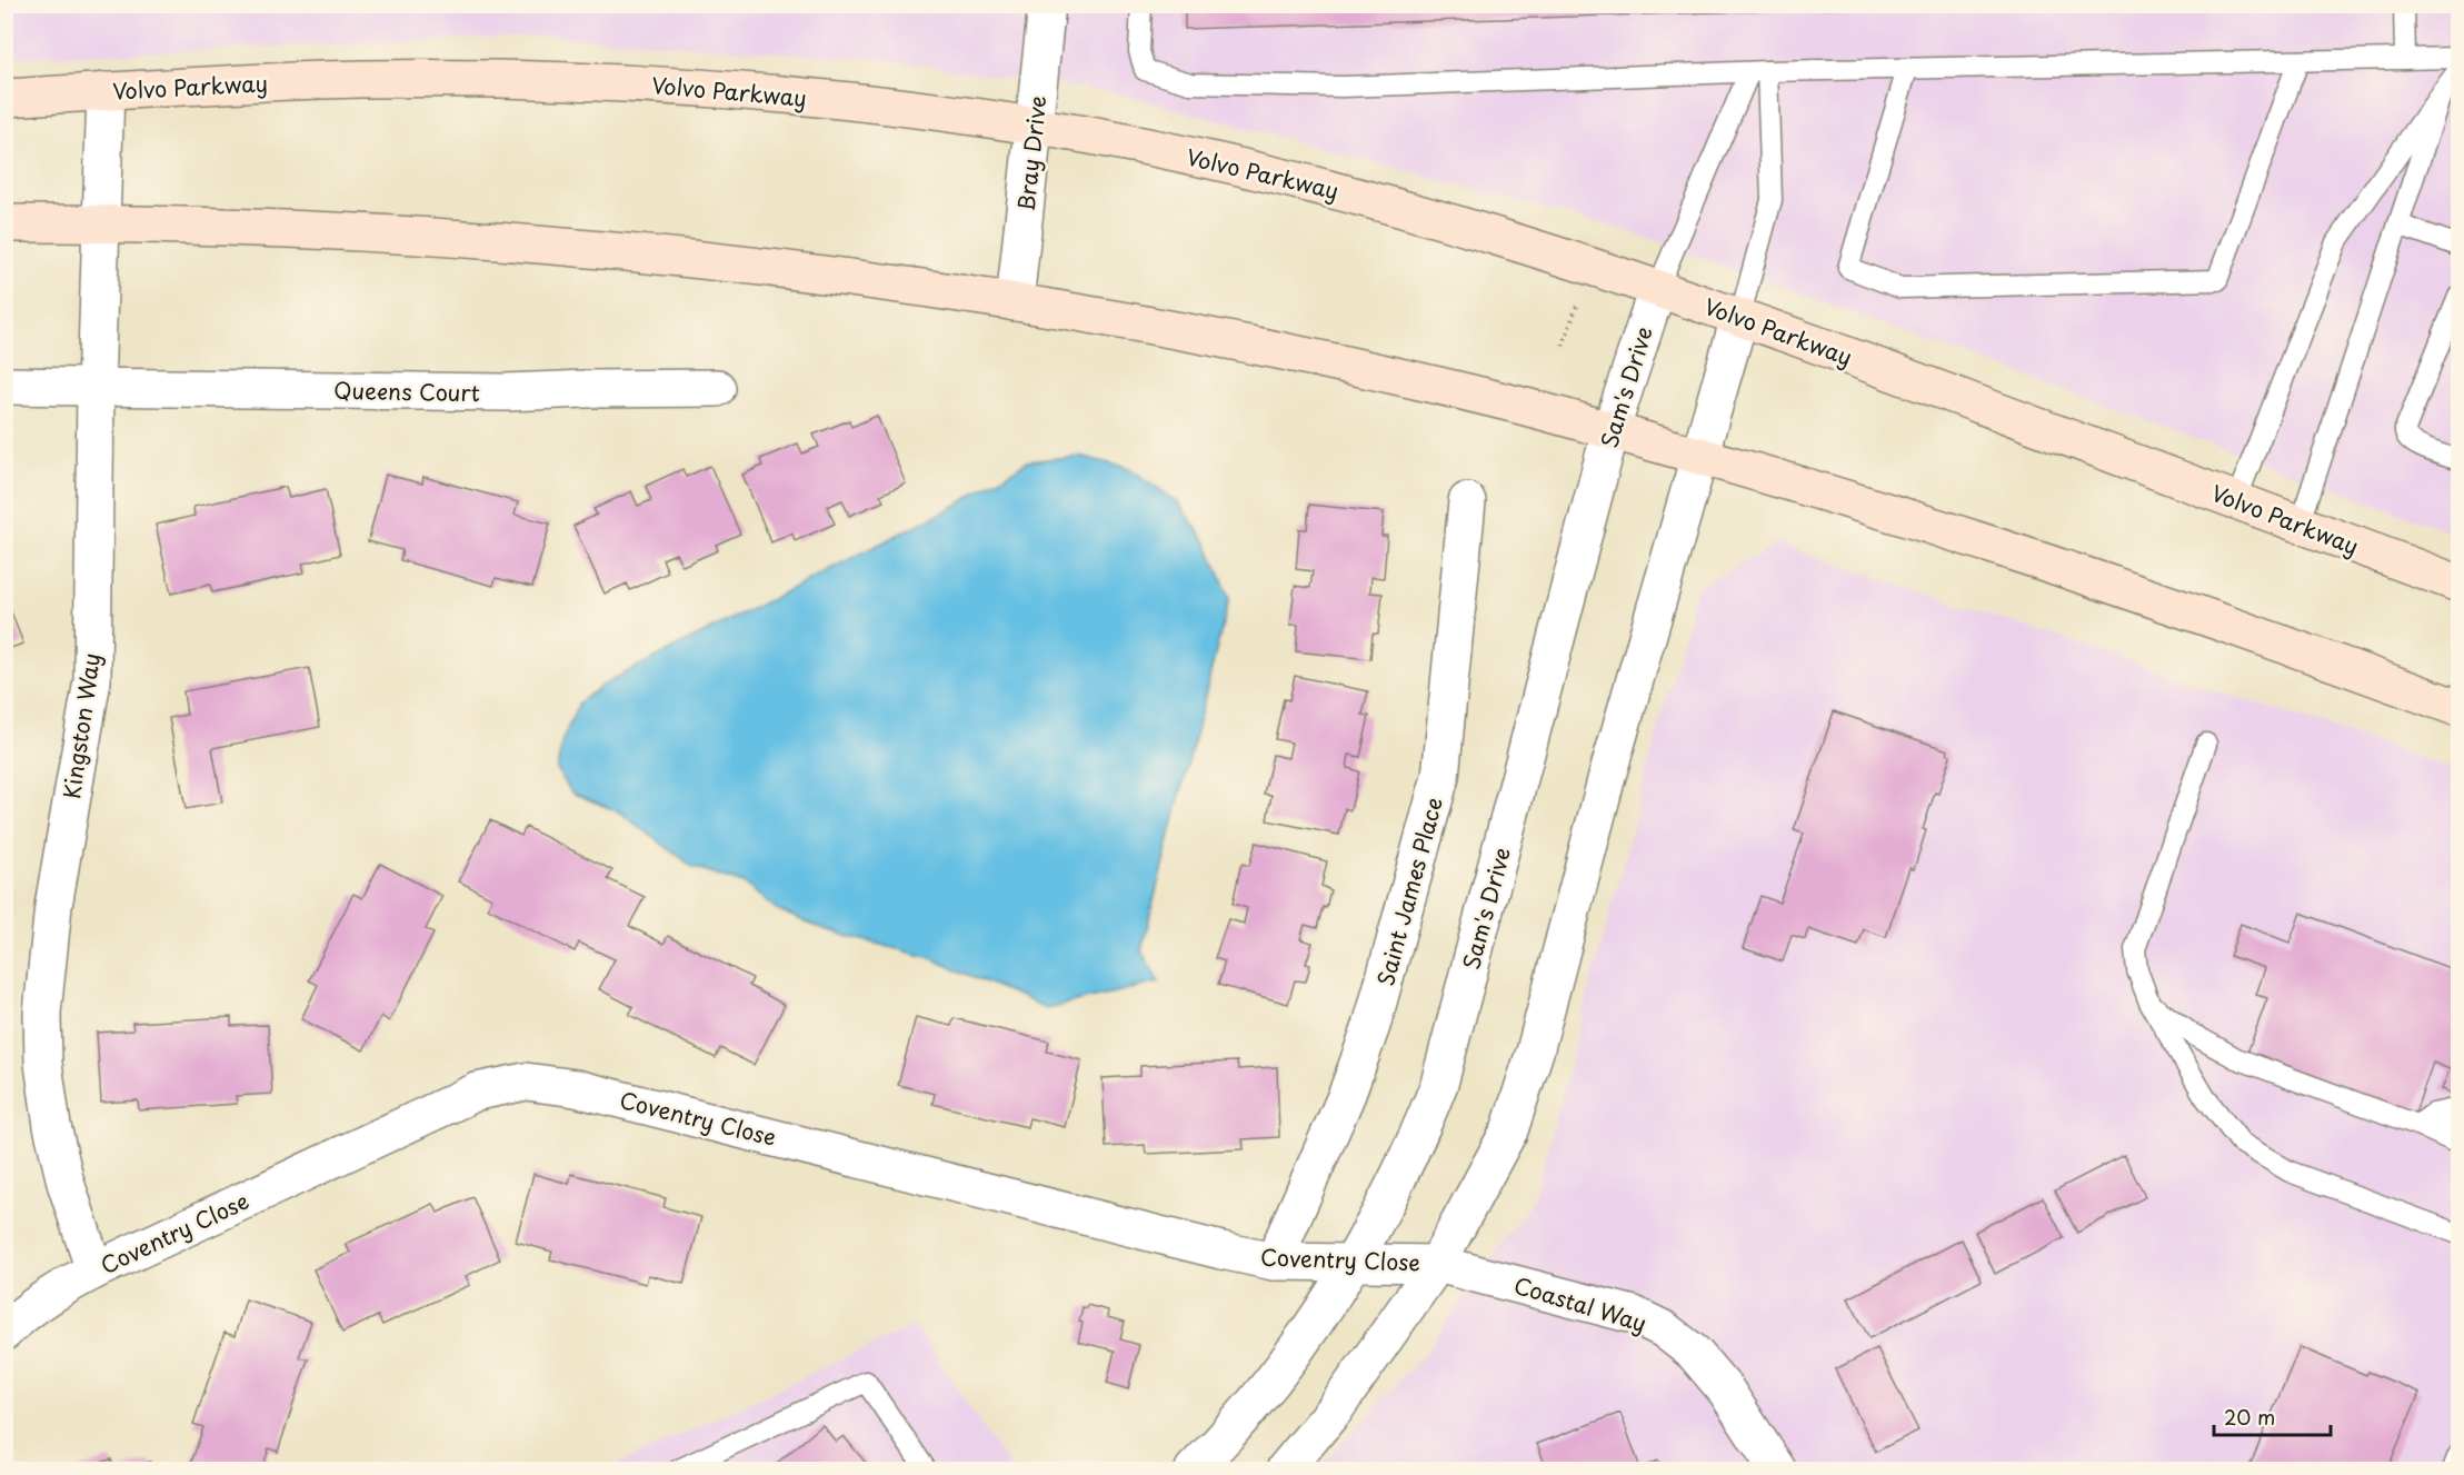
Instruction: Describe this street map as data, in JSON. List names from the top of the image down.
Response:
{
  "streets": {
    "main road": ["Volvo Parkway"],
    "street": [
      "Bray Drive",
      "Sam's Drive",
      "Queens Court",
      "Kingston Way",
      "Saint James Place",
      "Coventry Close",
      "Coastal Way"
    ]
  },
  "crossings": [
    ["Volvo Parkway", "Bray Drive"],
    ["Volvo Parkway", "Sam's Drive"],
    ["Volvo Parkway", "Kingston Way"],
    ["Sam's Drive", "Coventry Close"],
    ["Queens Court", "Kingston Way"],
    ["Kingston Way", "Coventry Close"],
    ["Saint James Place", "Coventry Close"],
    ["Coventry Close", "Coastal Way"]
  ],
  "scale_bar": "20 m"
}
